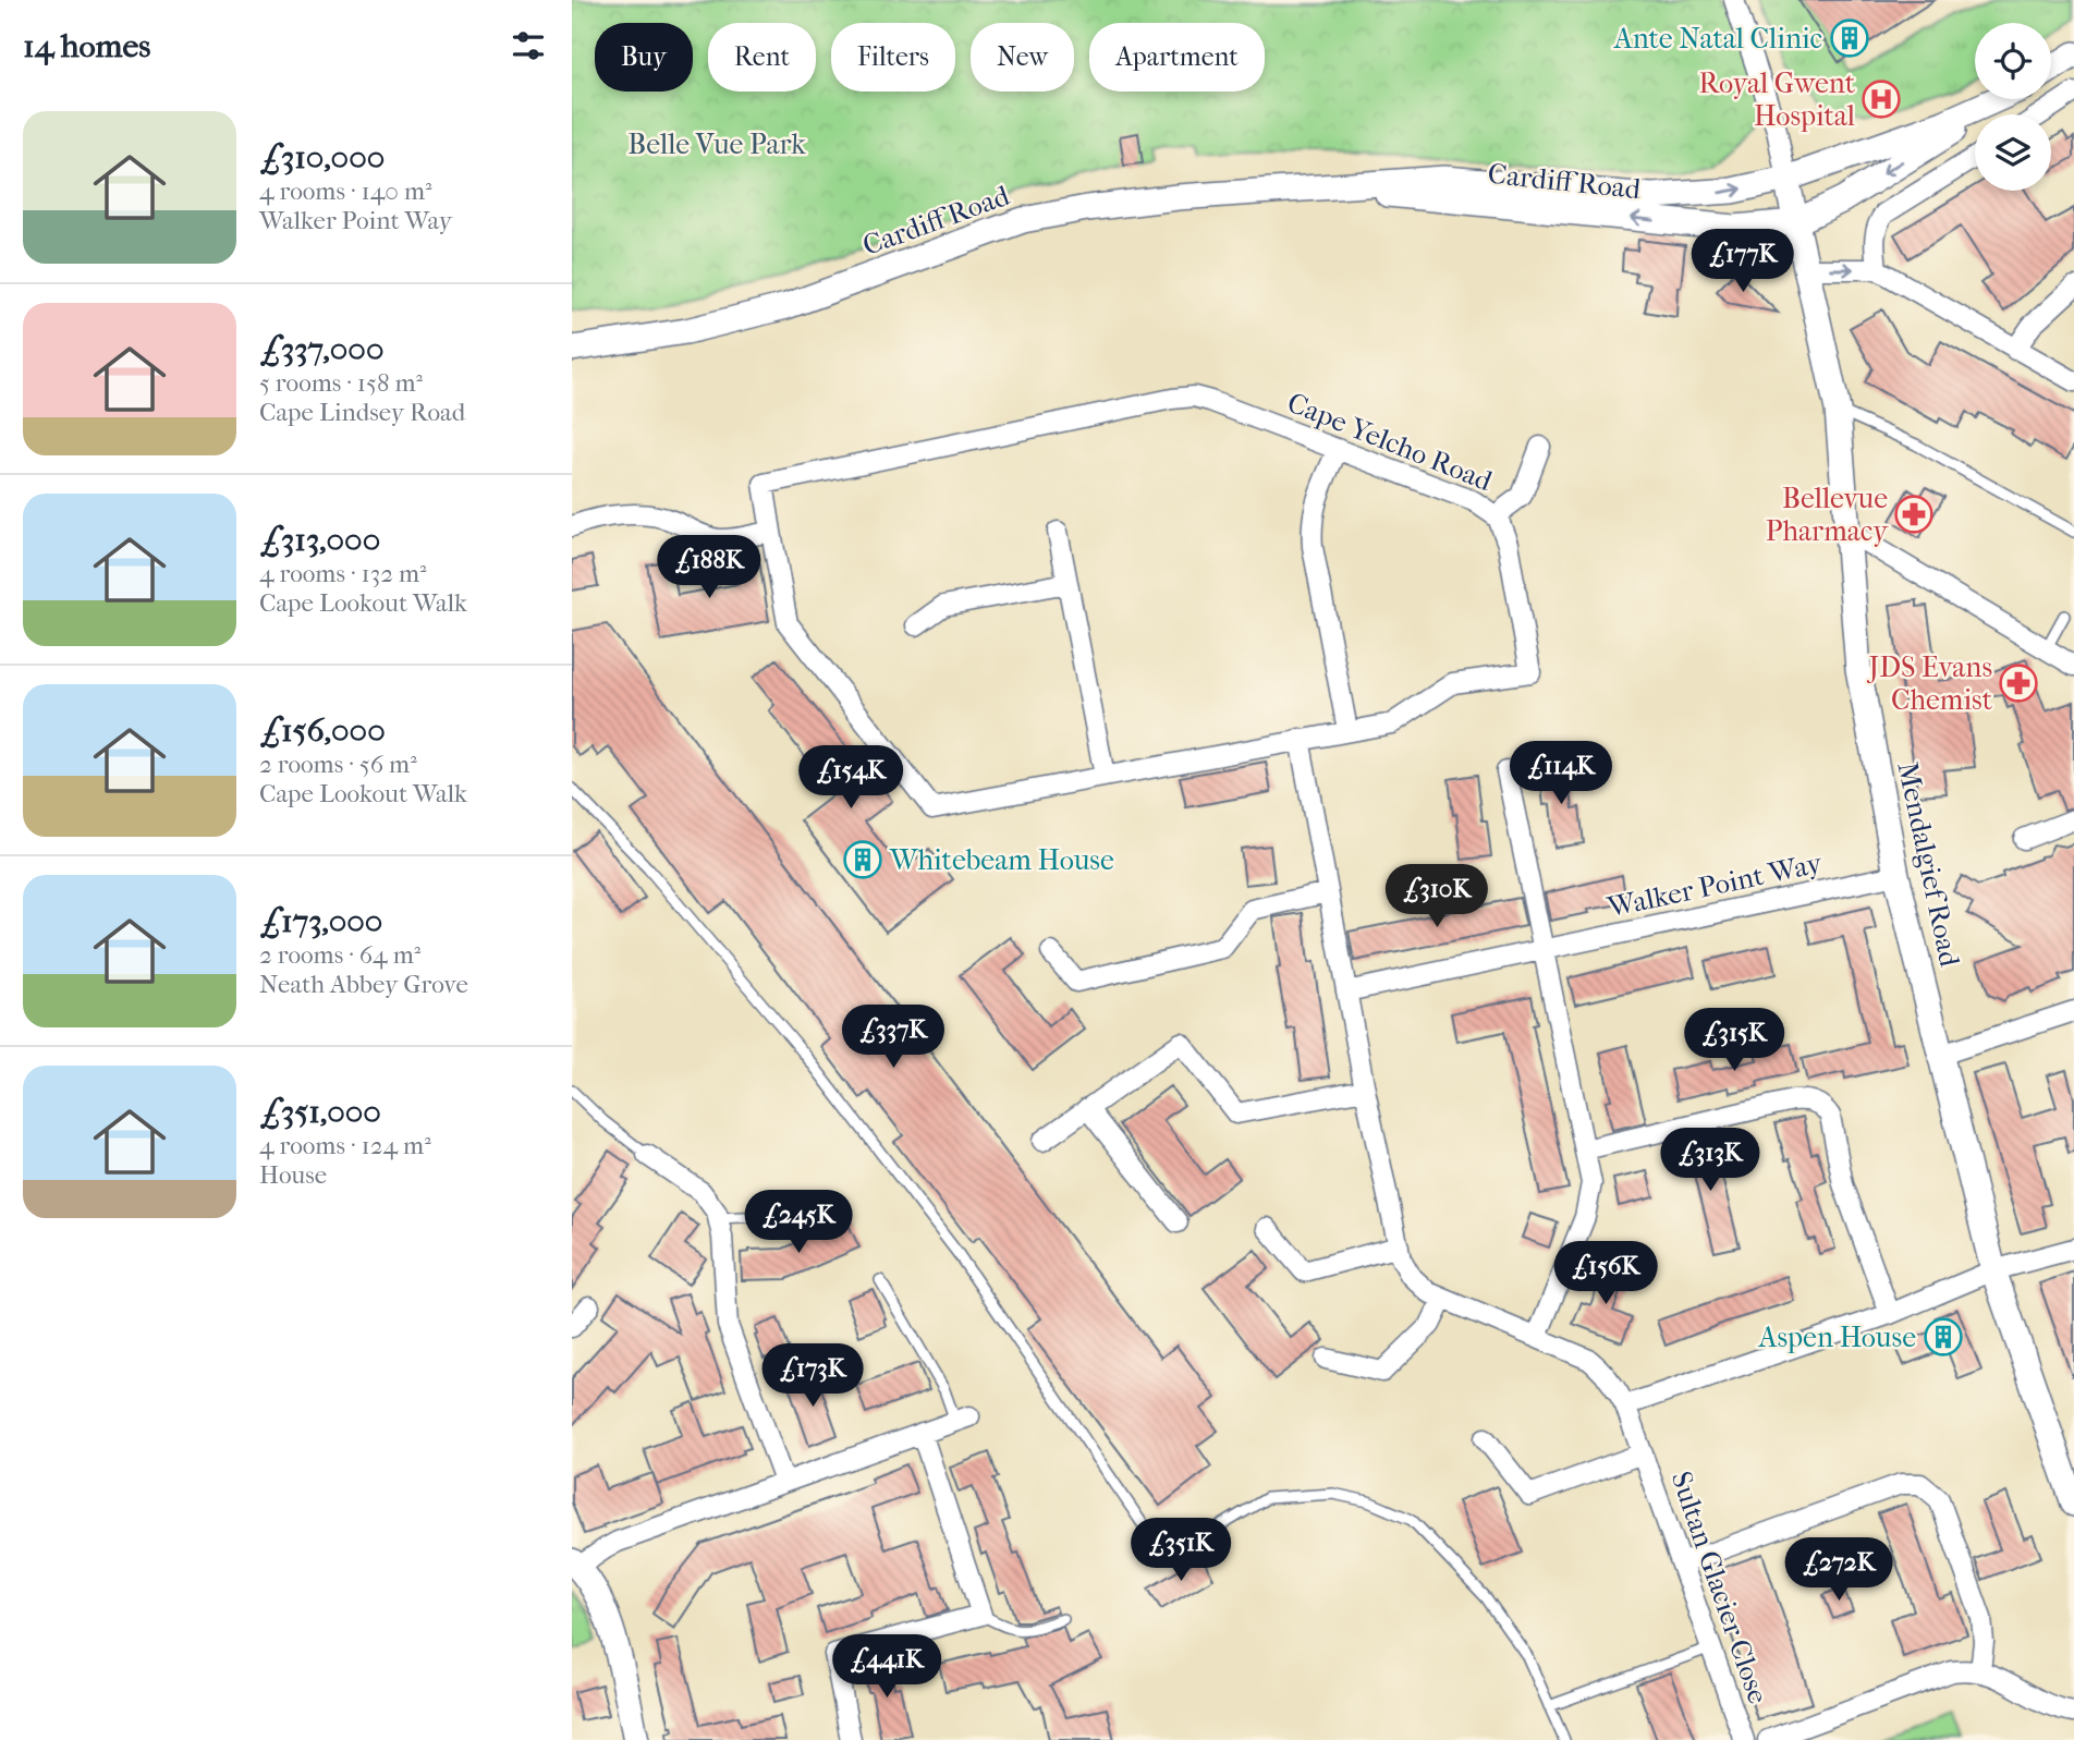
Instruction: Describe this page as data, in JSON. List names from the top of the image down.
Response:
{
  "streets": {
    "main road": ["Cardiff Road", "Mendalgief Road"],
    "street": ["Cape Yelcho Road", "Walker Point Way", "Sultan Glacier Close"]
  },
  "crossings": [
    ["Cardiff Road", "Mendalgief Road"],
    ["Cape Yelcho Road", "Sultan Glacier Close"],
    ["Mendalgief Road", "Walker Point Way"],
    ["Walker Point Way", "Sultan Glacier Close"]
  ],
  "parks": ["Belle Vue Park"],
  "places": {
    "building": ["Ante Natal Clinic", "Whitebeam House", "Aspen House"],
    "hospital": ["Royal Gwent Hospital"],
    "pharmacy": ["Bellevue Pharmacy", "JDS Evans Chemist"]
  },
  "page": {
    "heading": "14 homes",
    "chip": [
      "Buy",
      "Rent",
      "Filters",
      "New",
      "Apartment"
    ],
    "list": [
      {
        "name": "£310,000",
        "note": "4 rooms · 140 m² · Walker Point Way"
      },
      {
        "name": "£337,000",
        "note": "5 rooms · 158 m² · Cape Lindsey Road"
      },
      {
        "name": "£313,000",
        "note": "4 rooms · 132 m² · Cape Lookout Walk"
      },
      {
        "name": "£156,000",
        "note": "2 rooms · 56 m² · Cape Lookout Walk"
      },
      {
        "name": "£173,000",
        "note": "2 rooms · 64 m² · Neath Abbey Grove"
      },
      {
        "name": "£351,000",
        "note": "4 rooms · 124 m² · House"
      }
    ],
    "price": [
      "£177K",
      "£188K",
      "£114K",
      "£154K",
      "£310K",
      "£337K",
      "£315K",
      "£313K",
      "£245K",
      "£156K",
      "£173K",
      "£351K",
      "£272K",
      "£441K"
    ]
  }
}
